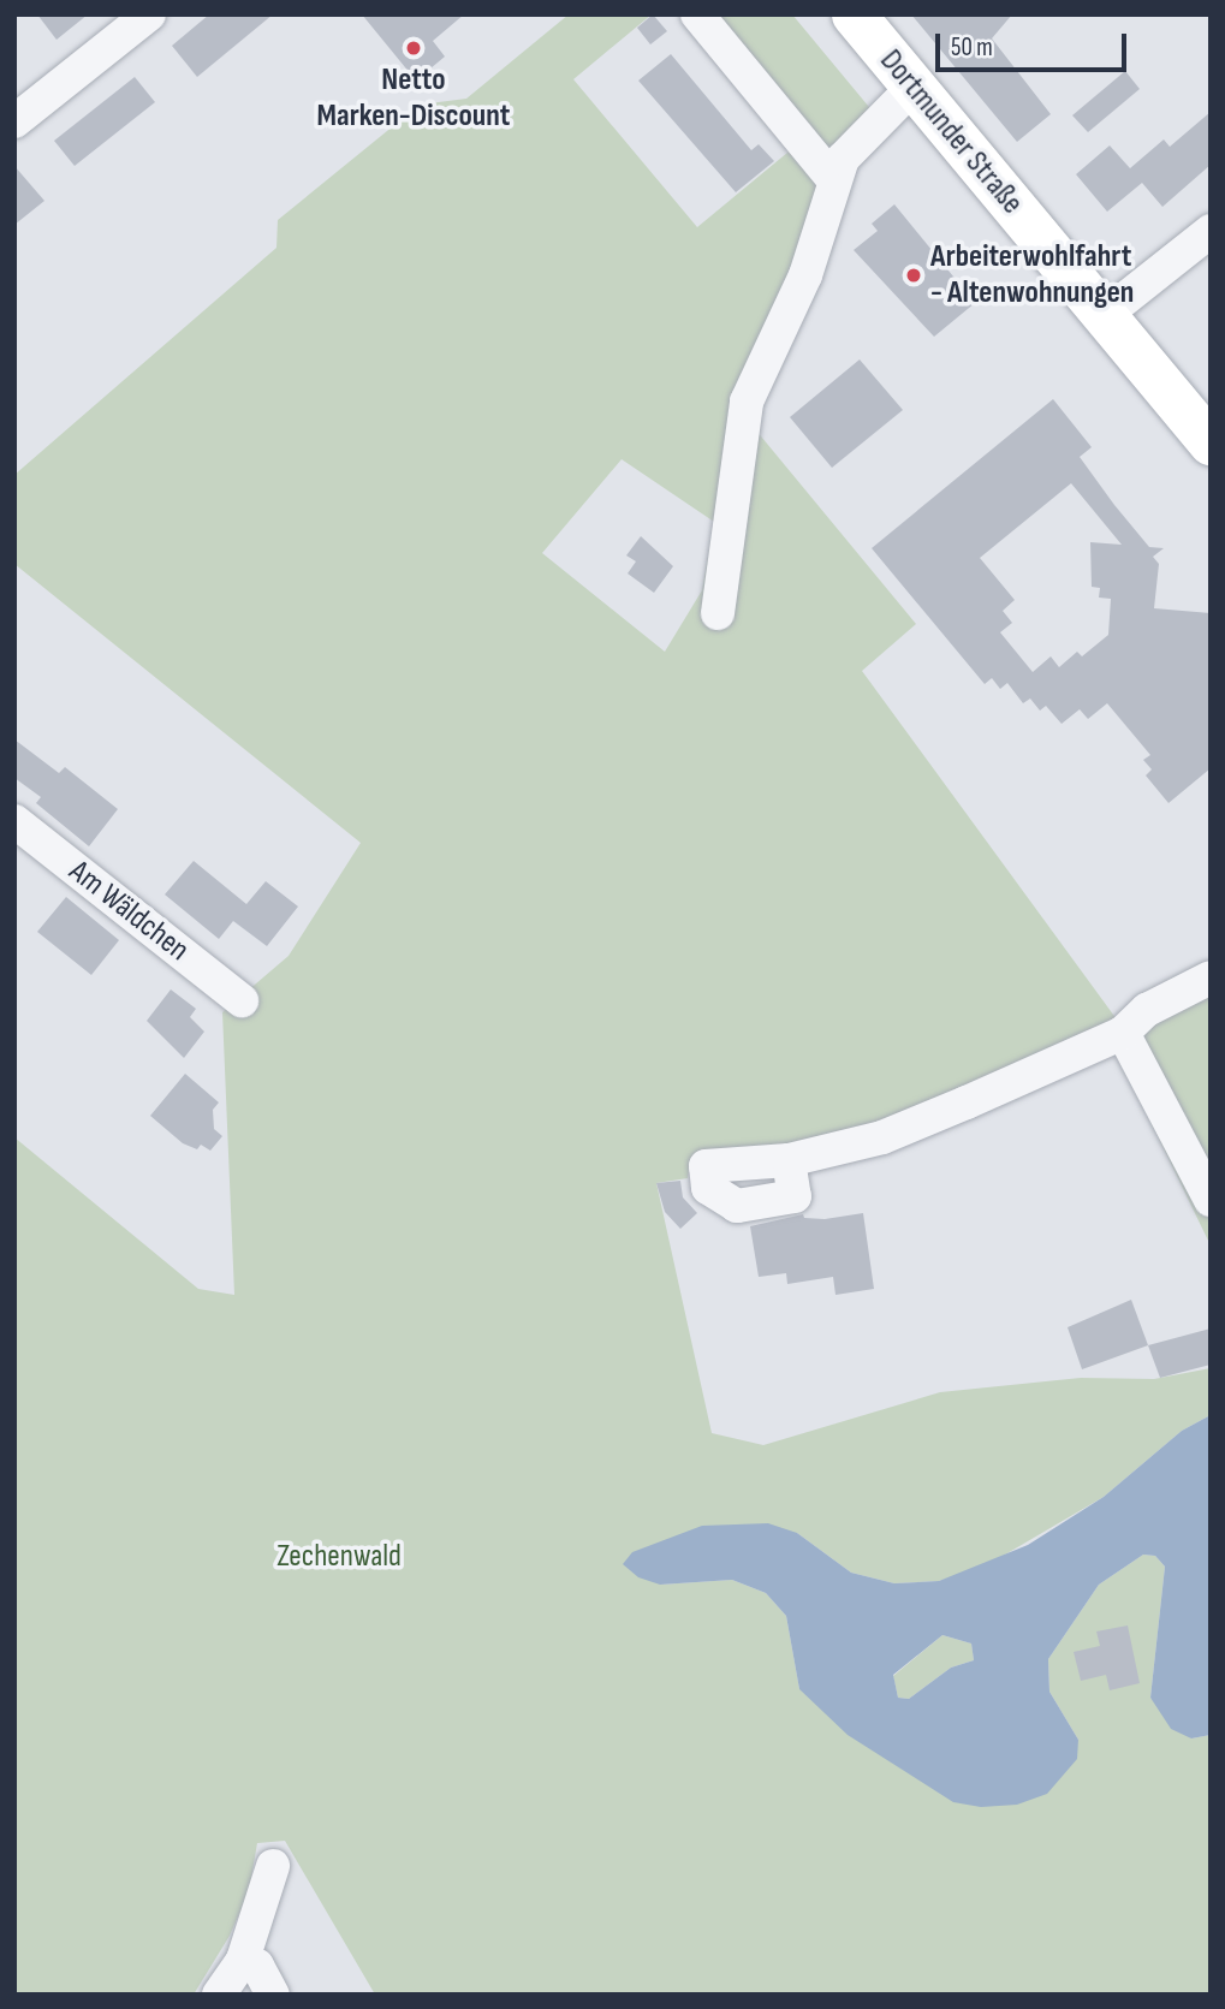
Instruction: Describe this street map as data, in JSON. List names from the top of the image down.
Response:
{
  "streets": {
    "main road": ["Dortmunder Straße"],
    "street": ["Am Wäldchen"]
  },
  "parks": ["Zechenwald"],
  "places": ["Netto Marken-Discount", "Arbeiterwohlfahrt - Altenwohnungen"],
  "scale_bar": "50 m"
}
